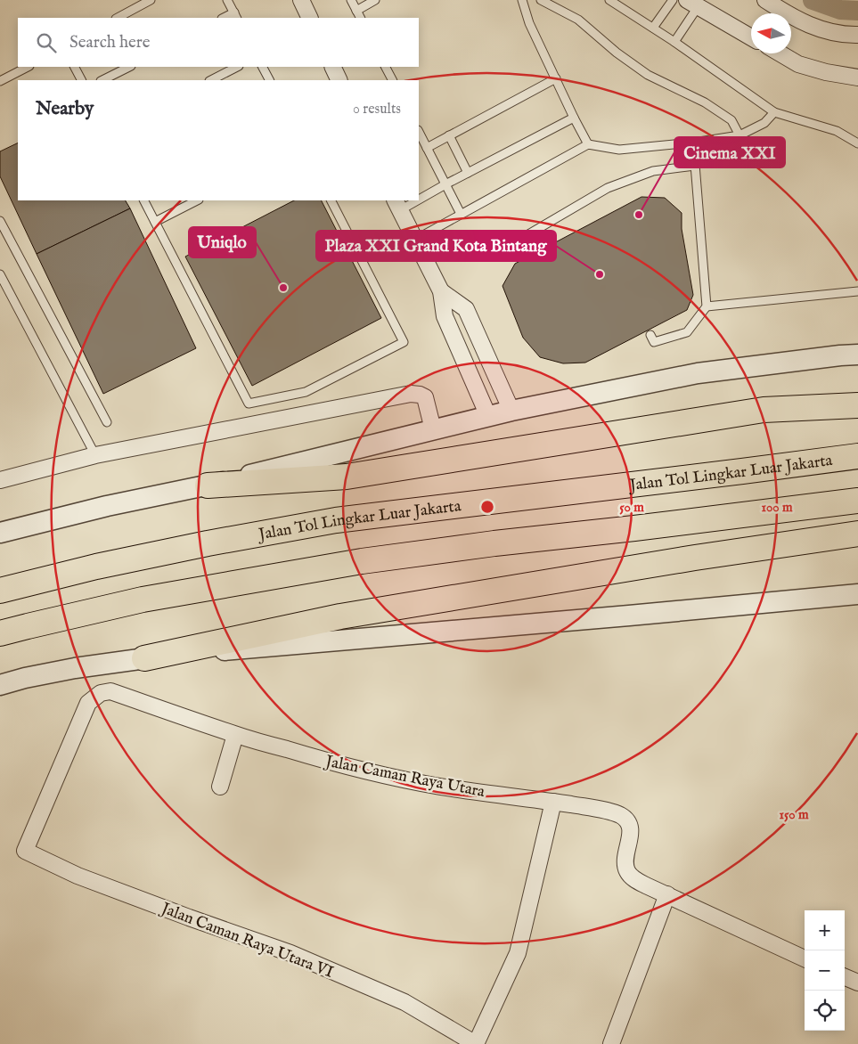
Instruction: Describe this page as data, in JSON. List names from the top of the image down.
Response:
{
  "streets": {
    "highway": ["Jalan Tol Lingkar Luar Jakarta"],
    "street": ["Jalan Caman Raya Utara", "Jalan Caman Raya Utara VI"]
  },
  "crossings": [
    ["Jalan Caman Raya Utara", "Jalan Caman Raya Utara VI"]
  ],
  "places": ["Cinema XXI", "Plaza XXI Grand Kota Bintang", "Uniqlo"],
  "north": "left",
  "page": {
    "search": "Search here",
    "heading": ["Nearby", "0 results"],
    "map_buttons": ["+", "−"]
  },
  "rings": ["50 m", "100 m", "150 m"]
}
